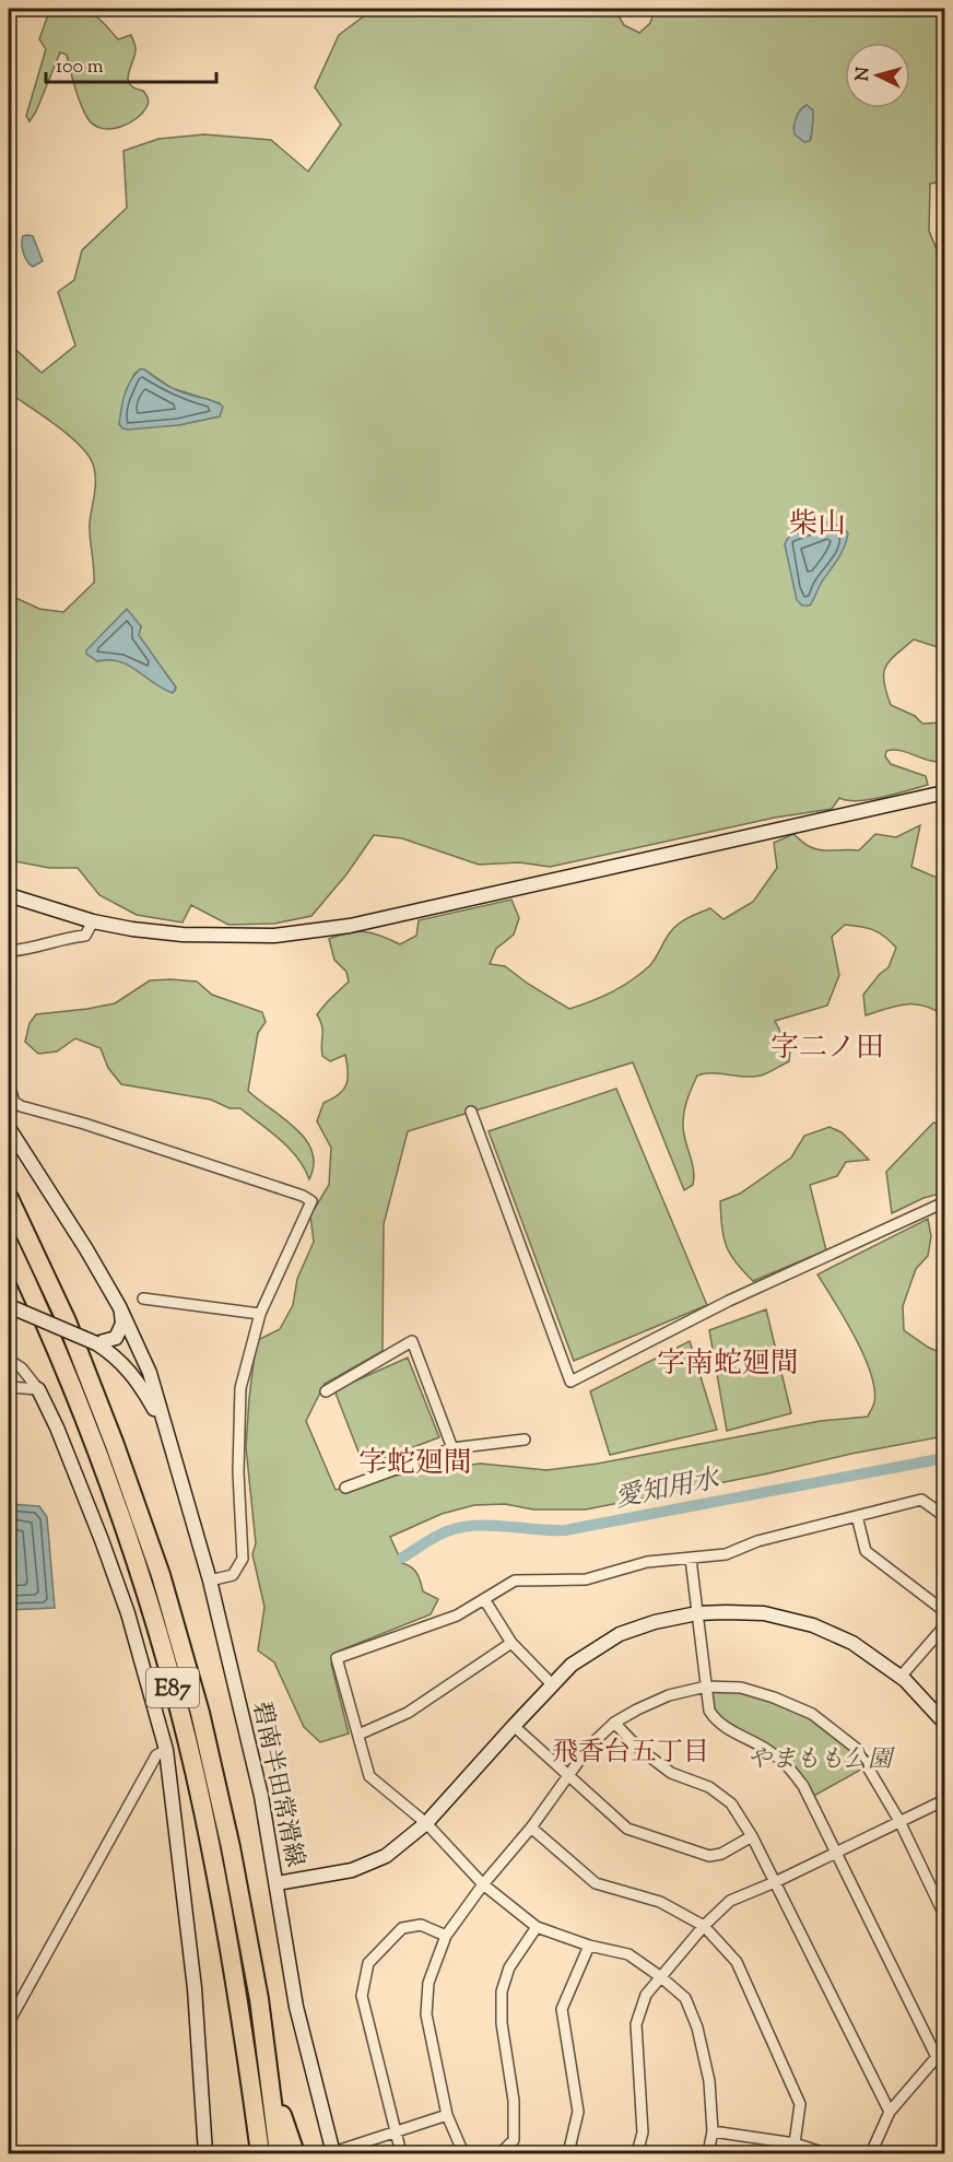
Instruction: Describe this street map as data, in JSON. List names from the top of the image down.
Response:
{
  "streets": {
    "highway": ["E87"],
    "street": ["碧南半田常滑線"]
  },
  "districts": [
    "柴山",
    "字二ノ田",
    "字南蛇廻間",
    "字蛇廻間",
    "飛香台五丁目"
  ],
  "water": ["愛知用水"],
  "parks": ["やまもも公園"],
  "scale_bar": "100 m",
  "north": "left"
}
